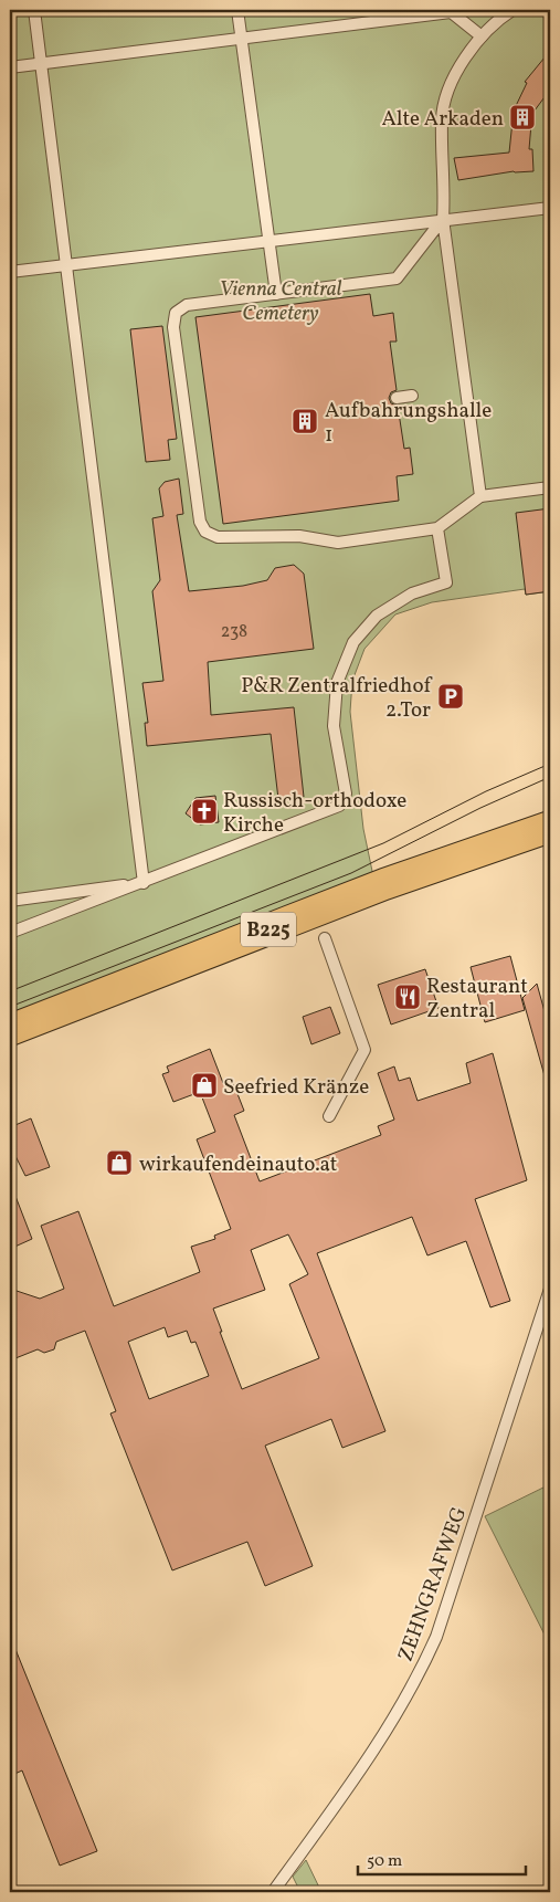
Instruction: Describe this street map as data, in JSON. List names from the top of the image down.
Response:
{
  "streets": {
    "main road": ["B225"],
    "lane": ["ZEHNGRAFWEG"]
  },
  "parks": ["Vienna Central Cemetery"],
  "places": {
    "building": ["Alte Arkaden", "Aufbahrungshalle 1"],
    "parking": ["P&R Zentralfriedhof 2.Tor"],
    "church": ["Russisch-orthodoxe Kirche"],
    "restaurant": ["Restaurant Zentral"],
    "shop": ["Seefried Kränze", "wirkaufendeinauto.at"]
  },
  "house_numbers": ["238"],
  "scale_bar": "50 m"
}
